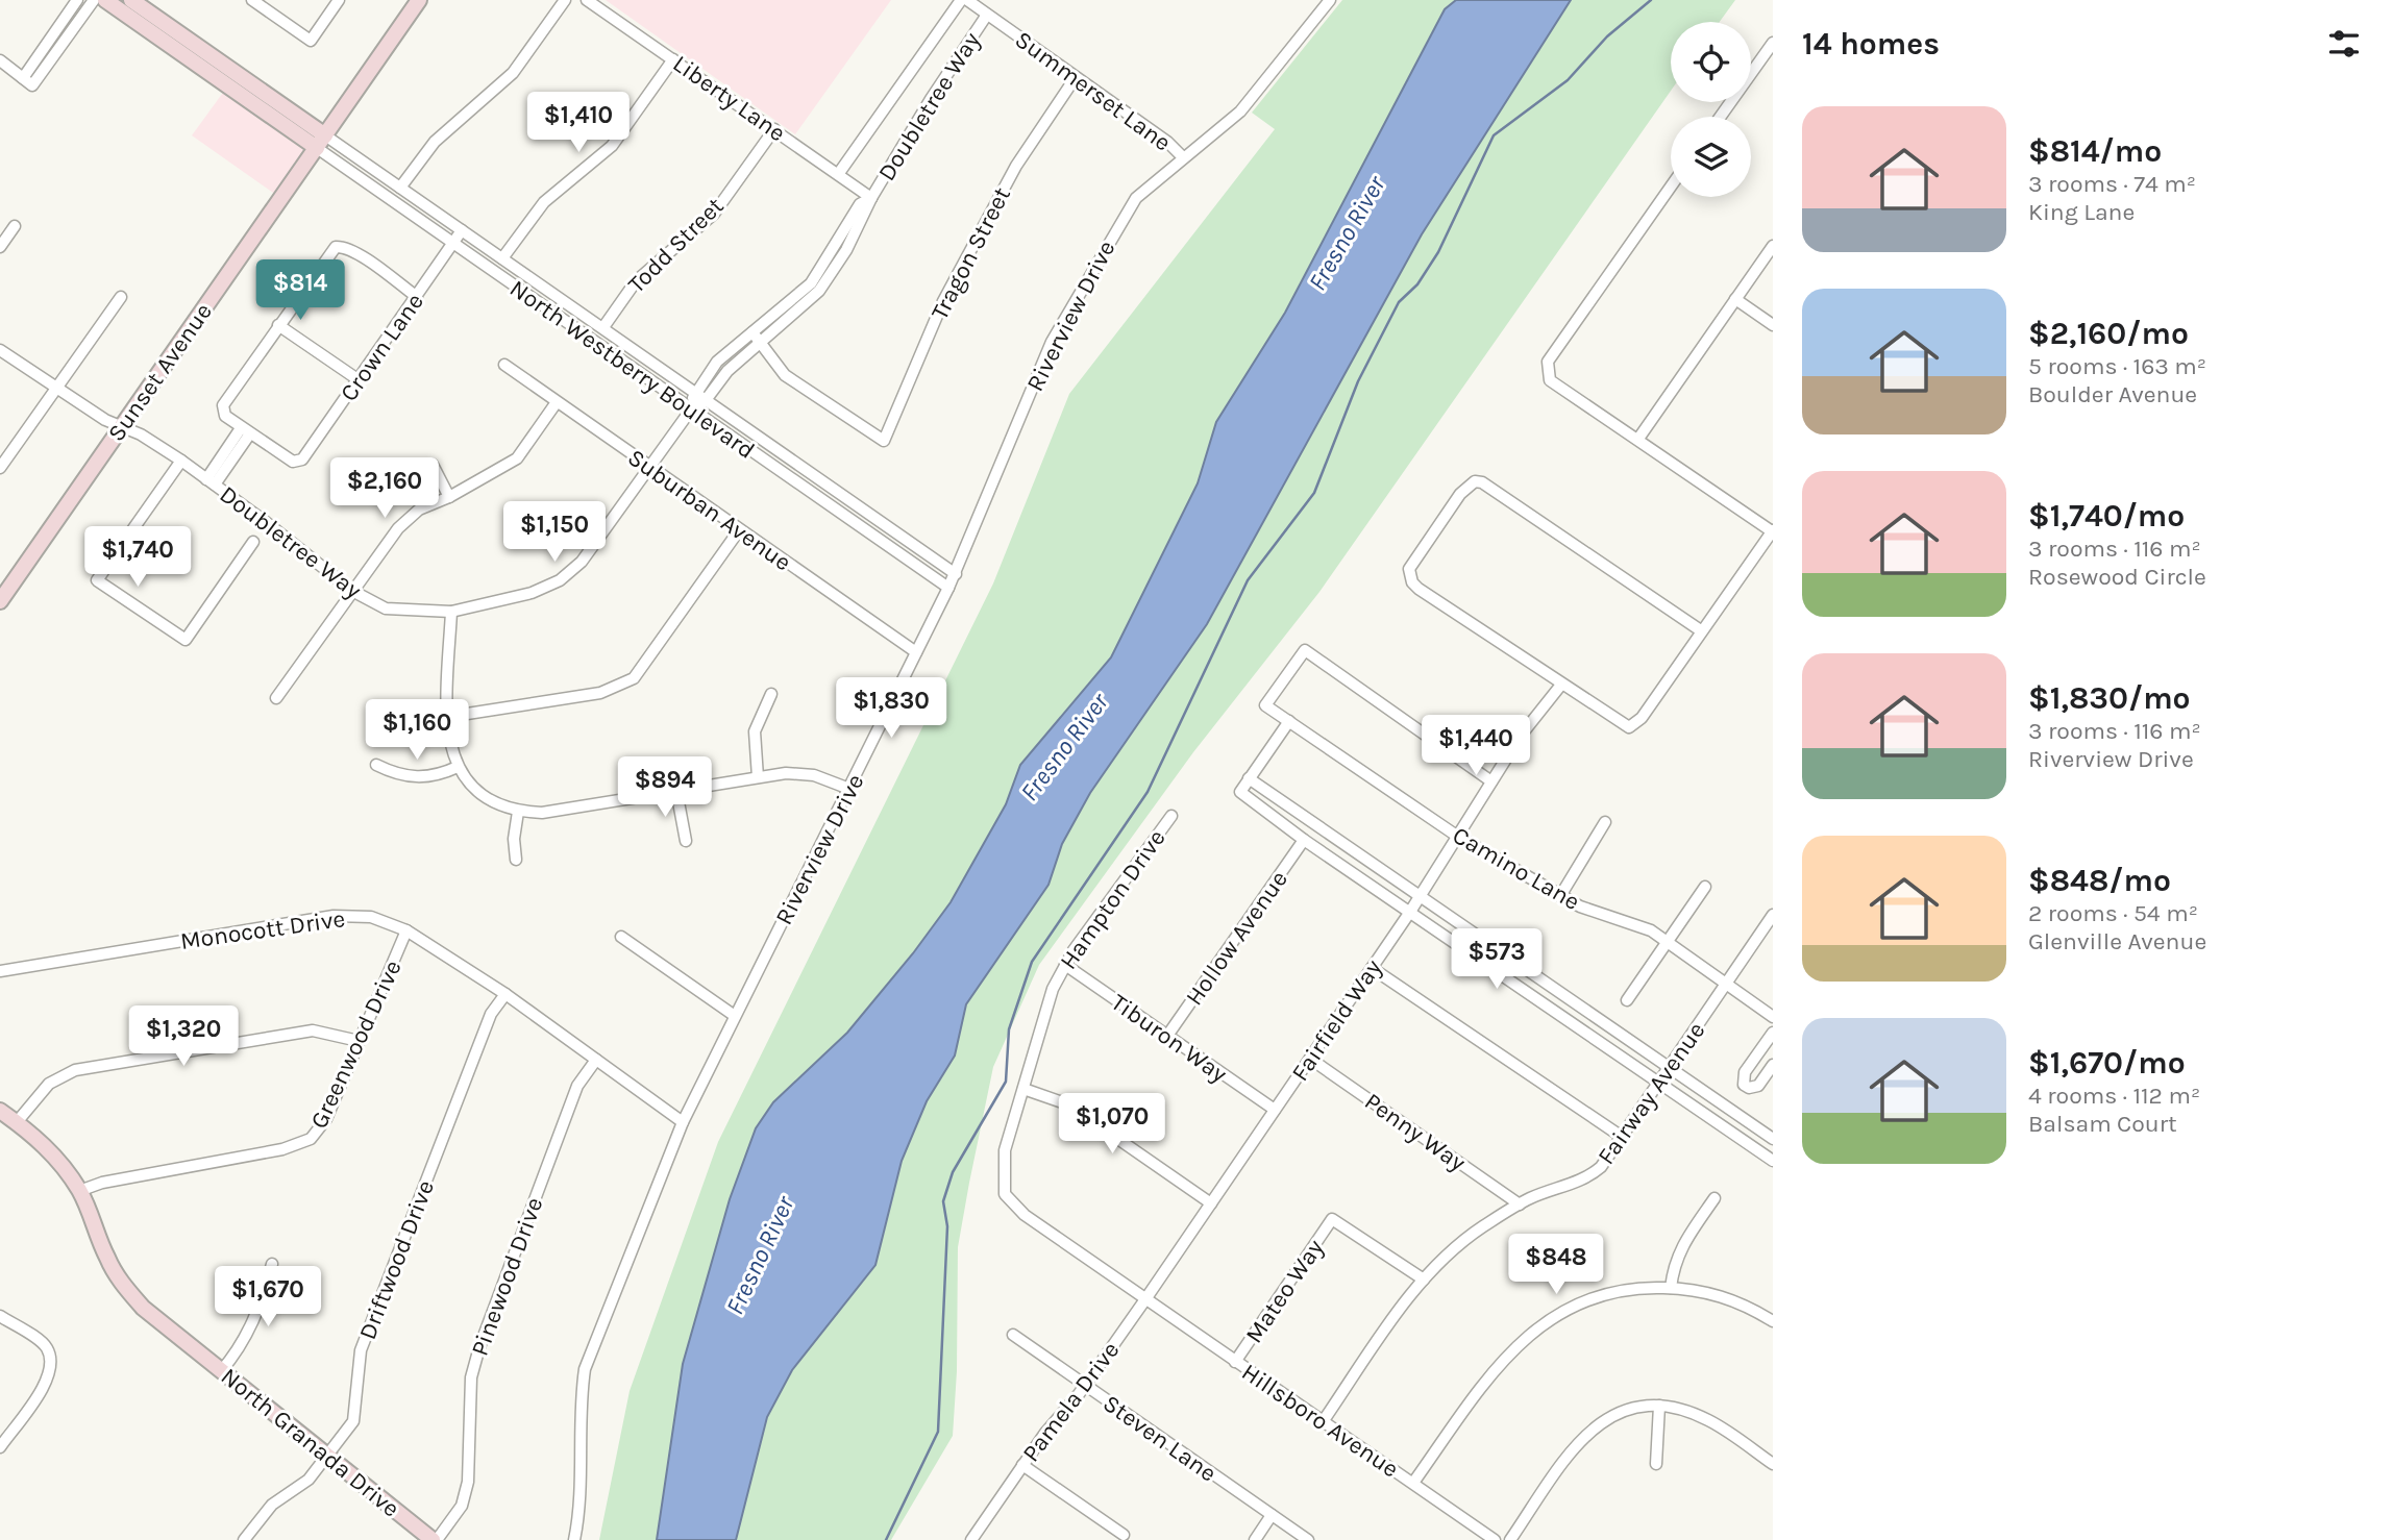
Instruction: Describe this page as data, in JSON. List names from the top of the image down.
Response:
{
  "streets": {
    "street": [
      "Summerset Lane",
      "Liberty Lane",
      "Doubletree Way",
      "Todd Street",
      "Tragon Street",
      "Riverview Drive",
      "Crown Lane",
      "North Westberry Boulevard",
      "Sunset Avenue",
      "Suburban Avenue",
      "Camino Lane",
      "Hampton Drive",
      "Monocott Drive",
      "Hollow Avenue",
      "Fairfield Way",
      "Tiburon Way",
      "Greenwood Drive",
      "Fairway Avenue",
      "Penny Way",
      "Driftwood Drive",
      "Pinewood Drive",
      "Mateo Way",
      "Pamela Drive",
      "Hillsboro Avenue",
      "Steven Lane",
      "North Granada Drive"
    ]
  },
  "crossings": [
    ["Summerset Lane", "Doubletree Way"],
    ["Summerset Lane", "Tragon Street"],
    ["Summerset Lane", "Riverview Drive"],
    ["Liberty Lane", "Doubletree Way"],
    ["Liberty Lane", "Todd Street"],
    ["Doubletree Way", "Tragon Street"],
    ["Doubletree Way", "North Westberry Boulevard"],
    ["Doubletree Way", "Sunset Avenue"],
    ["Doubletree Way", "Suburban Avenue"],
    ["Todd Street", "North Westberry Boulevard"],
    ["Riverview Drive", "North Westberry Boulevard"],
    ["Riverview Drive", "Suburban Avenue"],
    ["Riverview Drive", "Monocott Drive"],
    ["Crown Lane", "North Westberry Boulevard"],
    ["North Westberry Boulevard", "Sunset Avenue"],
    ["Camino Lane", "Fairfield Way"],
    ["Camino Lane", "Fairway Avenue"],
    ["Hampton Drive", "Fairfield Way"],
    ["Hampton Drive", "Tiburon Way"],
    ["Hampton Drive", "Pamela Drive"],
    ["Hampton Drive", "Hillsboro Avenue"],
    ["Monocott Drive", "Greenwood Drive"],
    ["Monocott Drive", "Driftwood Drive"],
    ["Monocott Drive", "Pinewood Drive"],
    ["Hollow Avenue", "Tiburon Way"],
    ["Fairfield Way", "Tiburon Way"],
    ["Fairfield Way", "Penny Way"],
    ["Fairfield Way", "Pamela Drive"],
    ["Fairfield Way", "Hillsboro Avenue"],
    ["Greenwood Drive", "North Granada Drive"],
    ["Fairway Avenue", "Penny Way"],
    ["Fairway Avenue", "Mateo Way"],
    ["Fairway Avenue", "Hillsboro Avenue"],
    ["Driftwood Drive", "North Granada Drive"],
    ["Pinewood Drive", "North Granada Drive"],
    ["Mateo Way", "Hillsboro Avenue"],
    ["Pamela Drive", "Hillsboro Avenue"],
    ["Pamela Drive", "Steven Lane"]
  ],
  "water": ["Fresno River"],
  "page": {
    "heading": "14 homes",
    "list": [
      {
        "name": "$814/mo",
        "note": "3 rooms · 74 m² · King Lane"
      },
      {
        "name": "$2,160/mo",
        "note": "5 rooms · 163 m² · Boulder Avenue"
      },
      {
        "name": "$1,740/mo",
        "note": "3 rooms · 116 m² · Rosewood Circle"
      },
      {
        "name": "$1,830/mo",
        "note": "3 rooms · 116 m² · Riverview Drive"
      },
      {
        "name": "$848/mo",
        "note": "2 rooms · 54 m² · Glenville Avenue"
      },
      {
        "name": "$1,670/mo",
        "note": "4 rooms · 112 m² · Balsam Court"
      }
    ],
    "price": [
      "$1,410",
      "$814",
      "$2,160",
      "$1,150",
      "$1,740",
      "$1,830",
      "$1,160",
      "$1,440",
      "$894",
      "$573",
      "$1,320",
      "$1,070",
      "$848",
      "$1,670"
    ]
  }
}
